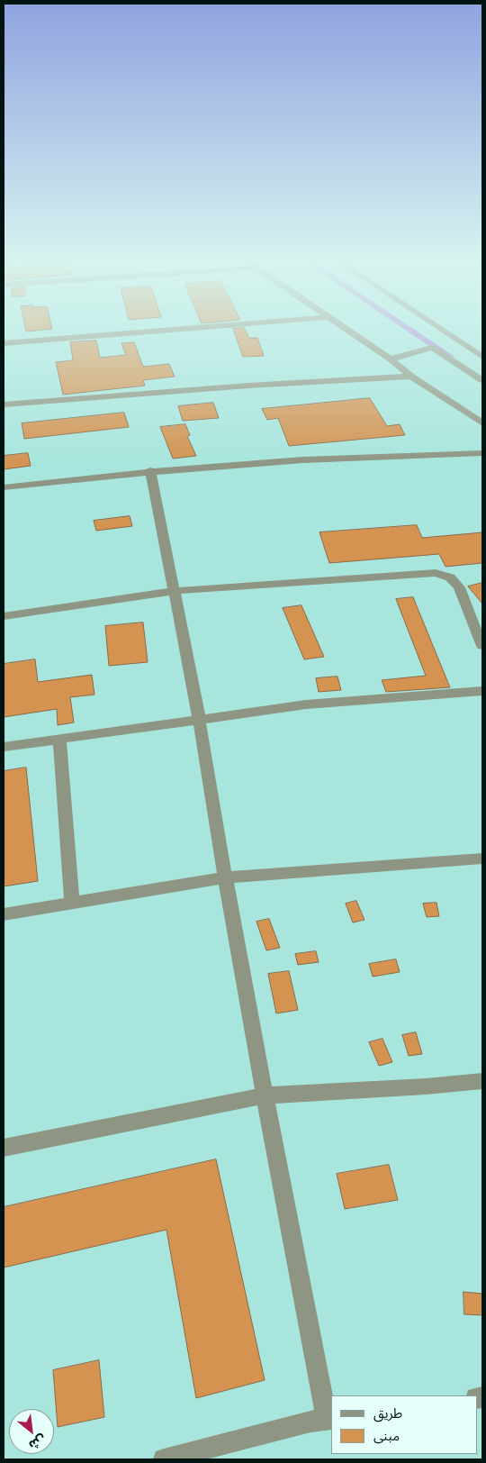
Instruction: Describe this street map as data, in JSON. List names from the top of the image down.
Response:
{
  "legend": ["طريق", "مبنى"],
  "north": "bottom right"
}
